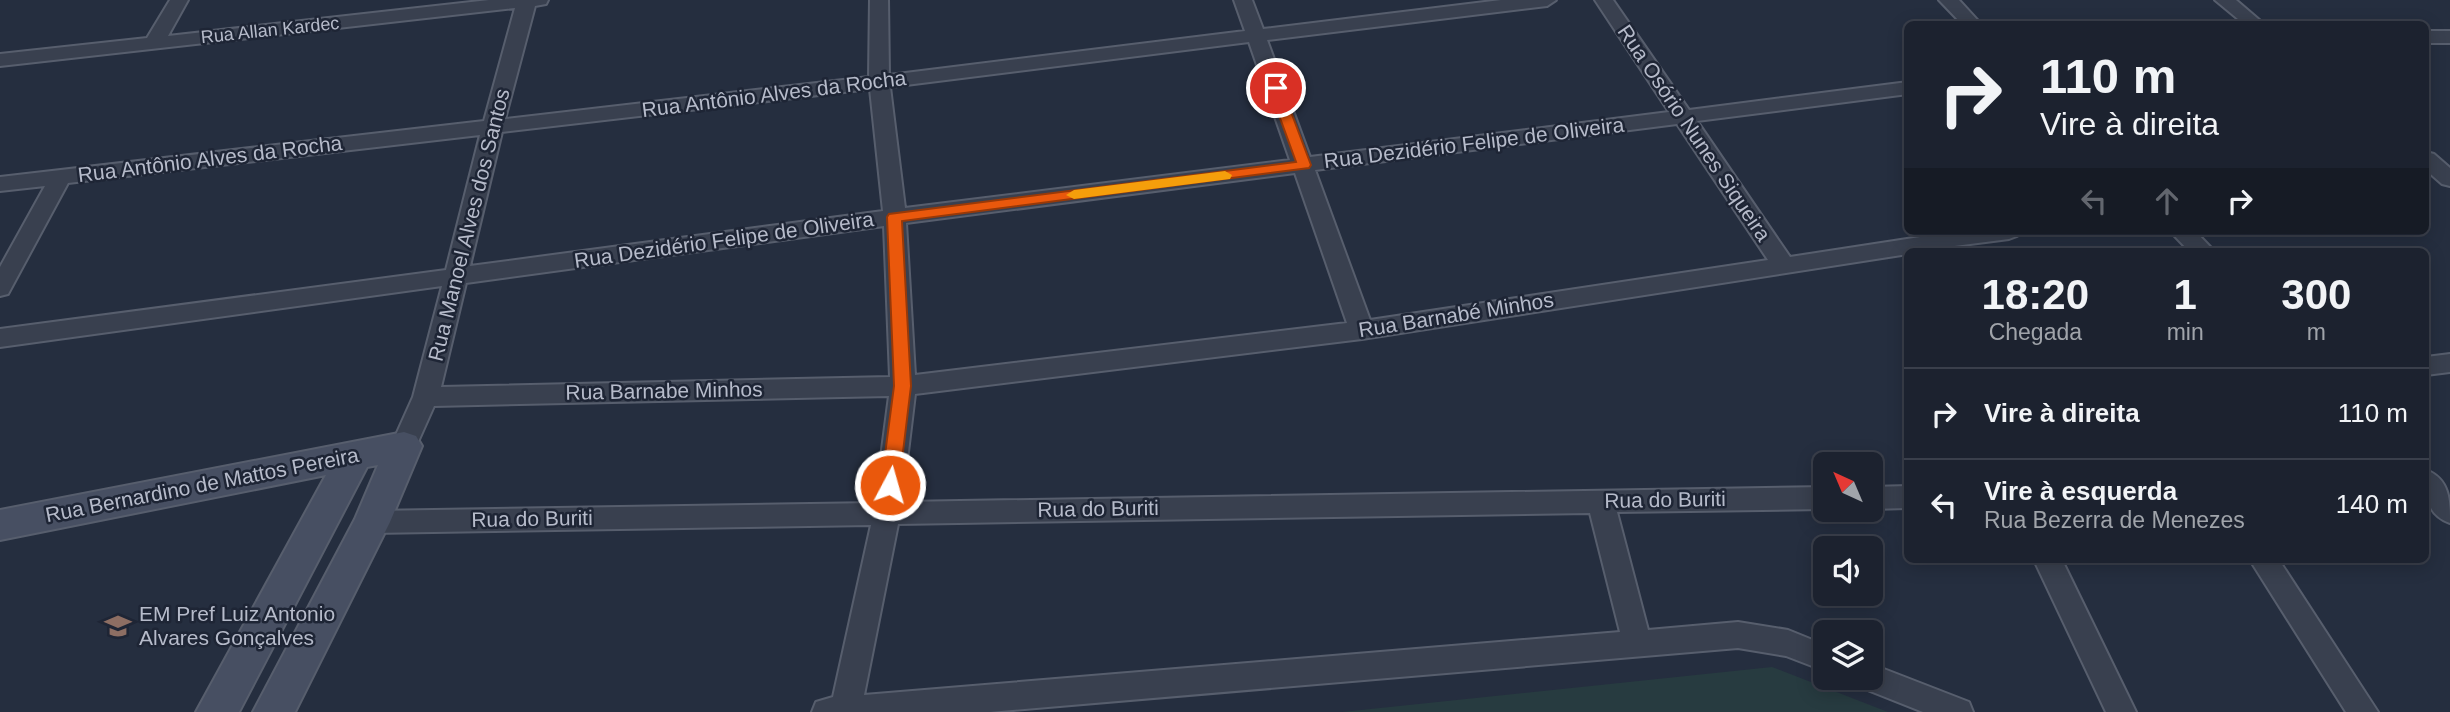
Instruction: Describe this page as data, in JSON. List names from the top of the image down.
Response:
{
  "streets": {
    "street": [
      "Rua Allan Kardec",
      "Rua Antônio Alves da Rocha",
      "Rua Osório Nunes Siqueira",
      "Rua Dezidério Felipe de Oliveira",
      "Rua Manoel Alves dos Santos",
      "Rua Barnabé Minhos",
      "Rua Barnabe Minhos",
      "Rua Bernardino de Mattos Pereira",
      "Rua do Buriti"
    ]
  },
  "crossings": [
    ["Rua Allan Kardec", "Rua Manoel Alves dos Santos"],
    ["Rua Antônio Alves da Rocha", "Rua Manoel Alves dos Santos"],
    ["Rua Osório Nunes Siqueira", "Rua Dezidério Felipe de Oliveira"],
    ["Rua Osório Nunes Siqueira", "Rua Barnabé Minhos"],
    ["Rua Dezidério Felipe de Oliveira", "Rua Manoel Alves dos Santos"],
    ["Rua Manoel Alves dos Santos", "Rua Barnabe Minhos"],
    ["Rua Manoel Alves dos Santos", "Rua Bernardino de Mattos Pereira"],
    ["Rua Barnabé Minhos", "Rua Barnabe Minhos"]
  ],
  "places": {
    "school or university": ["EM Pref Luiz Antonio Alvares Gonçalves"]
  },
  "north": "top left",
  "page": {
    "turn": ["110 m", "Vire à direita"],
    "eta": [
      "18:20",
      "Chegada",
      "1",
      "min",
      "300",
      "m"
    ],
    "list": [
      {
        "name": "Vire à direita",
        "value": "110 m"
      },
      {
        "name": "Vire à esquerda",
        "note": "Rua Bezerra de Menezes",
        "value": "140 m"
      }
    ]
  }
}
